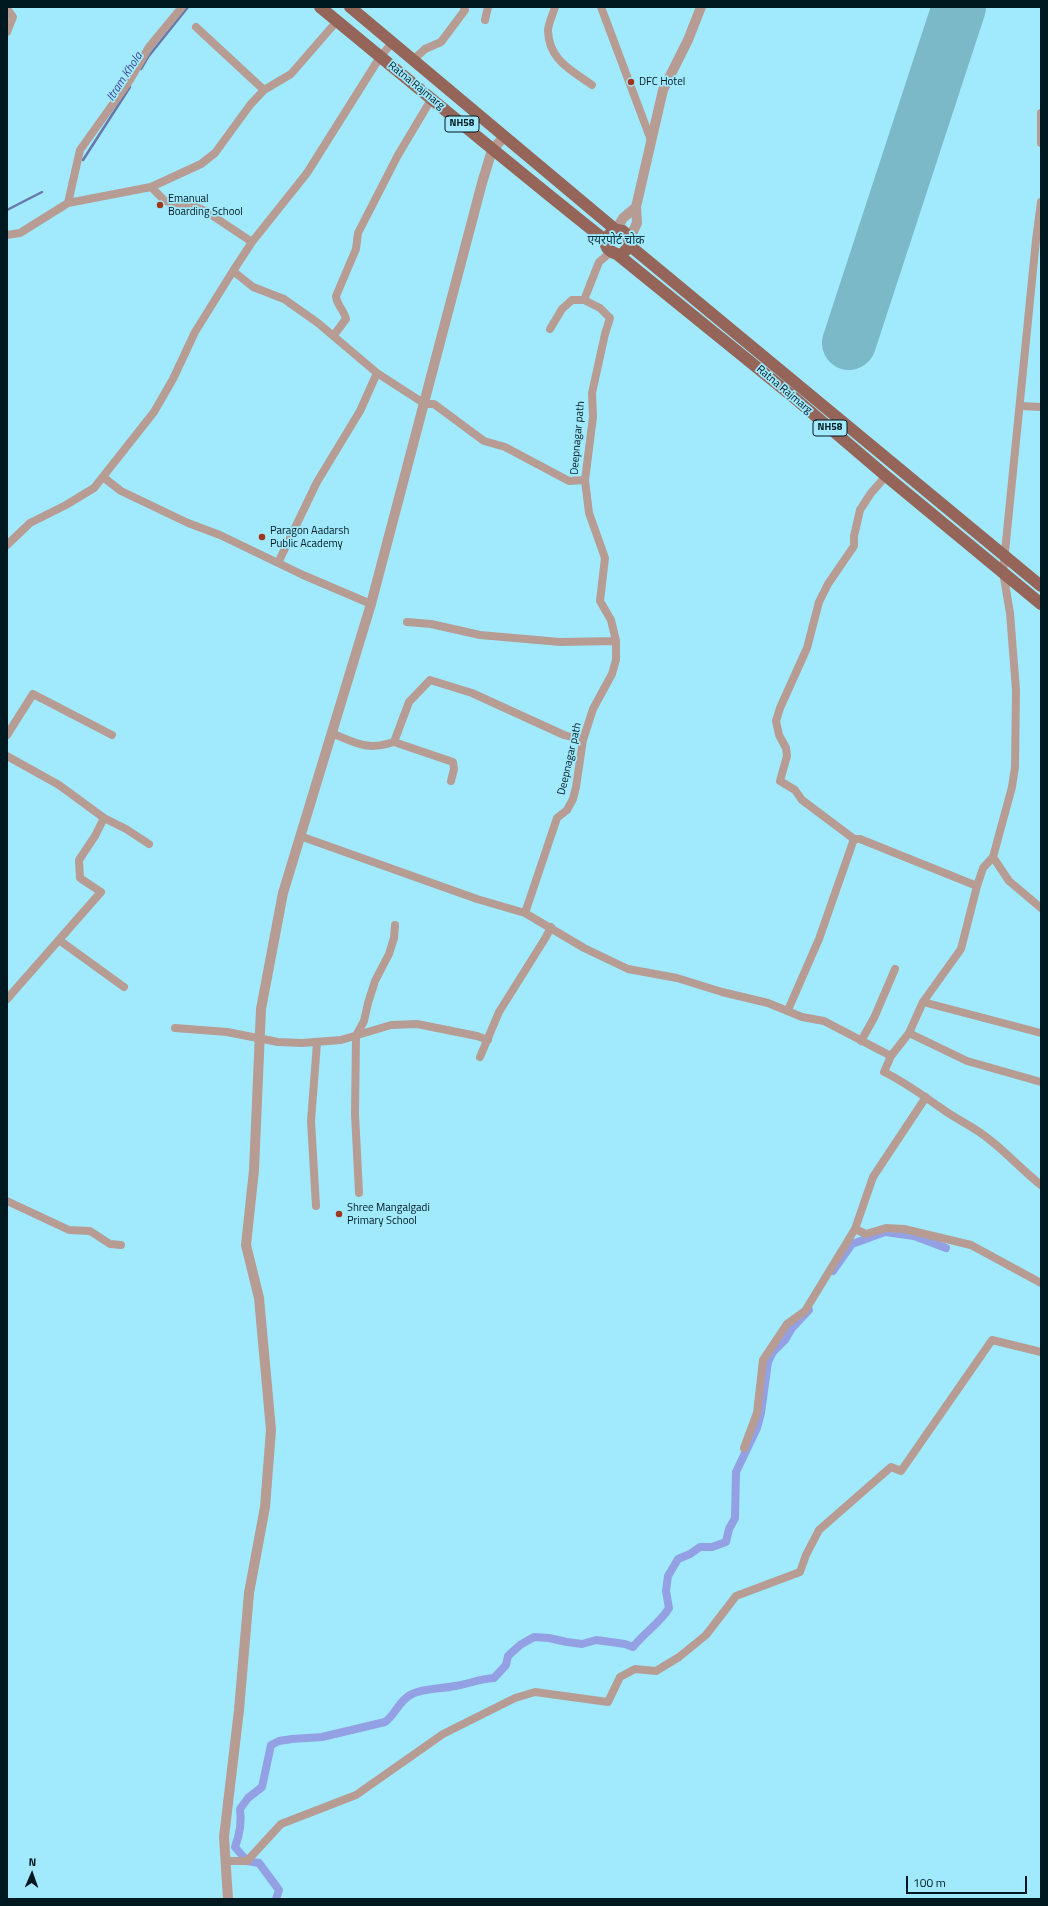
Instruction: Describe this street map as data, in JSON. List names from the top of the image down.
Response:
{
  "streets": {
    "main road": ["Ratna Rajmarg", "NH58"],
    "street": ["Deepnagar path"]
  },
  "districts": ["एयरपोर्ट चोक"],
  "water": ["Itram Khola"],
  "places": [
    "DFC Hotel",
    "Emanual Boarding School",
    "Paragon Aadarsh Public Academy",
    "Shree Mangalgadi Primary School"
  ],
  "scale_bar": "100 m",
  "north": "top"
}
